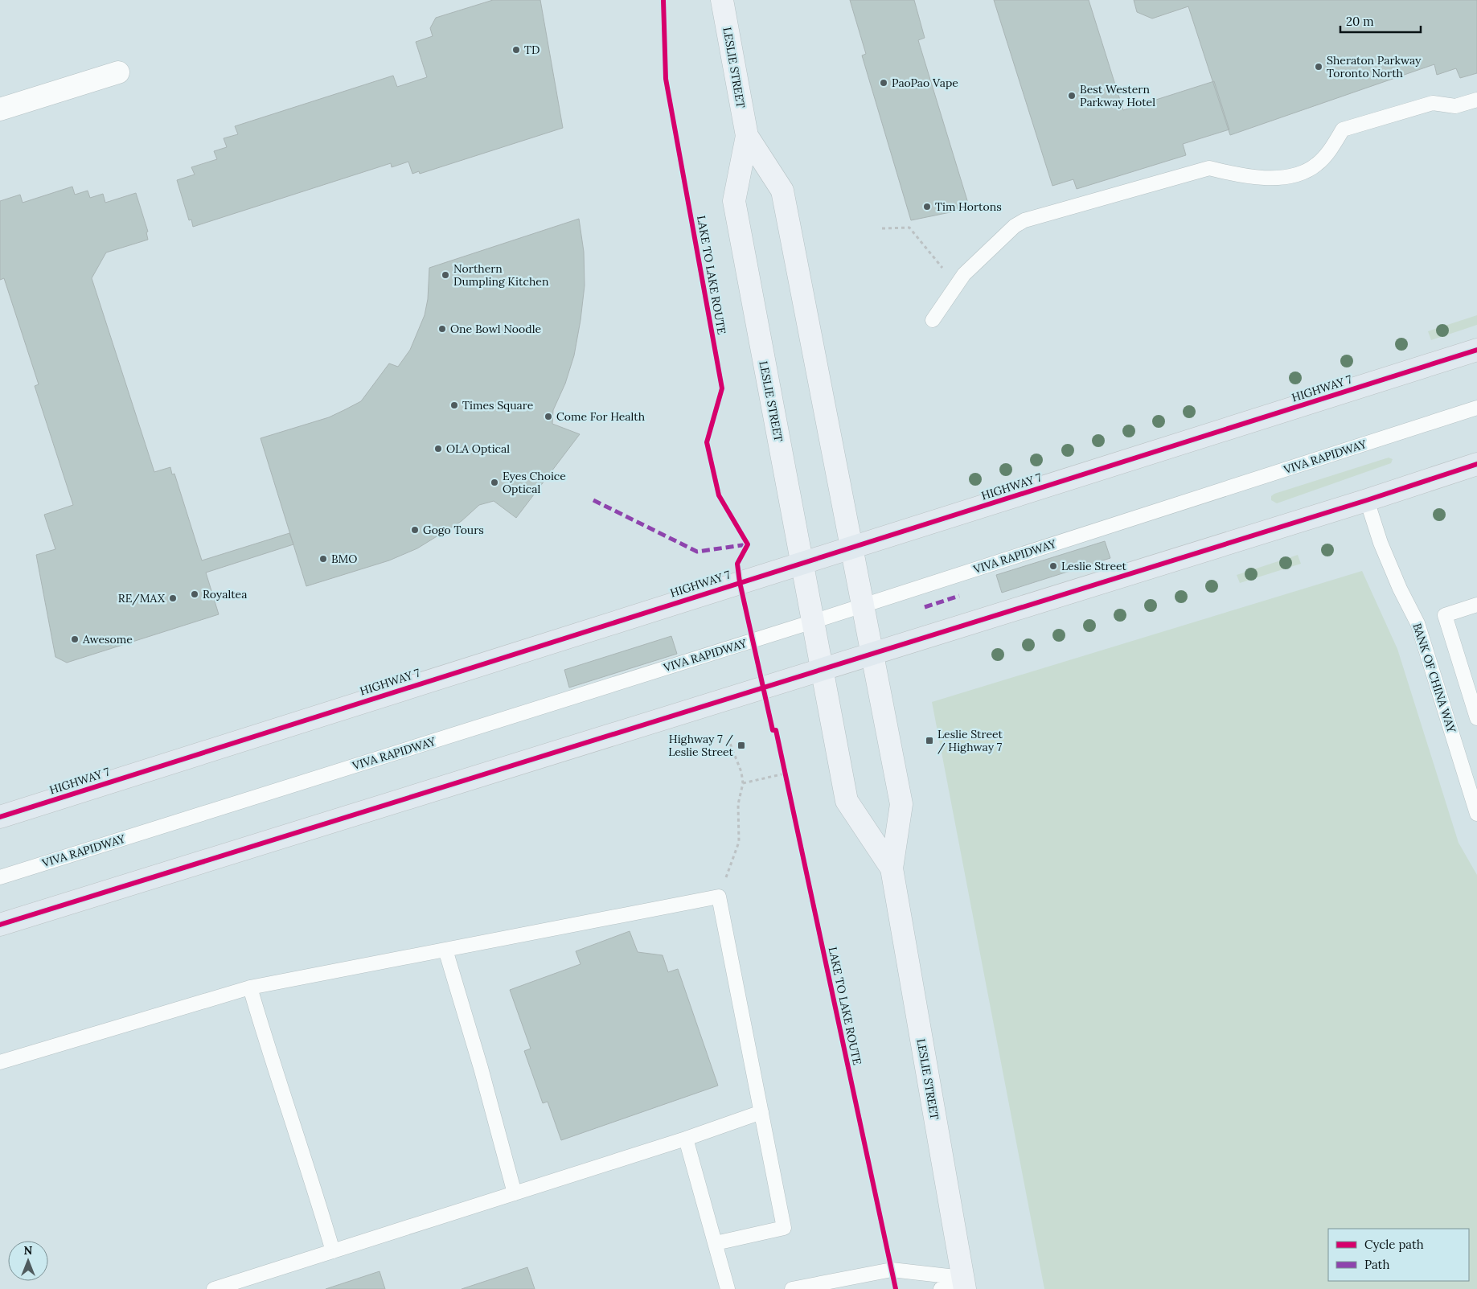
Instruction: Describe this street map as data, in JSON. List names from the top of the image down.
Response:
{
  "streets": {
    "main road": ["LESLIE STREET", "HIGHWAY 7"],
    "lane": ["VIVA RAPIDWAY", "BANK OF CHINA WAY"],
    "cycle path": ["LAKE TO LAKE ROUTE"]
  },
  "crossings": [
    ["LESLIE STREET", "HIGHWAY 7"],
    ["LESLIE STREET", "VIVA RAPIDWAY"]
  ],
  "places": {
    "other": [
      "TD",
      "Sheraton Parkway Toronto North",
      "PaoPao Vape",
      "Best Western Parkway Hotel",
      "Tim Hortons",
      "Northern Dumpling Kitchen",
      "One Bowl Noodle",
      "Times Square",
      "Come For Health",
      "OLA Optical",
      "Eyes Choice Optical",
      "Gogo Tours",
      "BMO",
      "Leslie Street",
      "Royaltea",
      "RE/MAX",
      "Awesome"
    ],
    "transit": ["Leslie Street / Highway 7", "Highway 7 / Leslie Street"]
  },
  "legend": ["Cycle path", "Path"],
  "scale_bar": "20 m",
  "north": "top"
}
